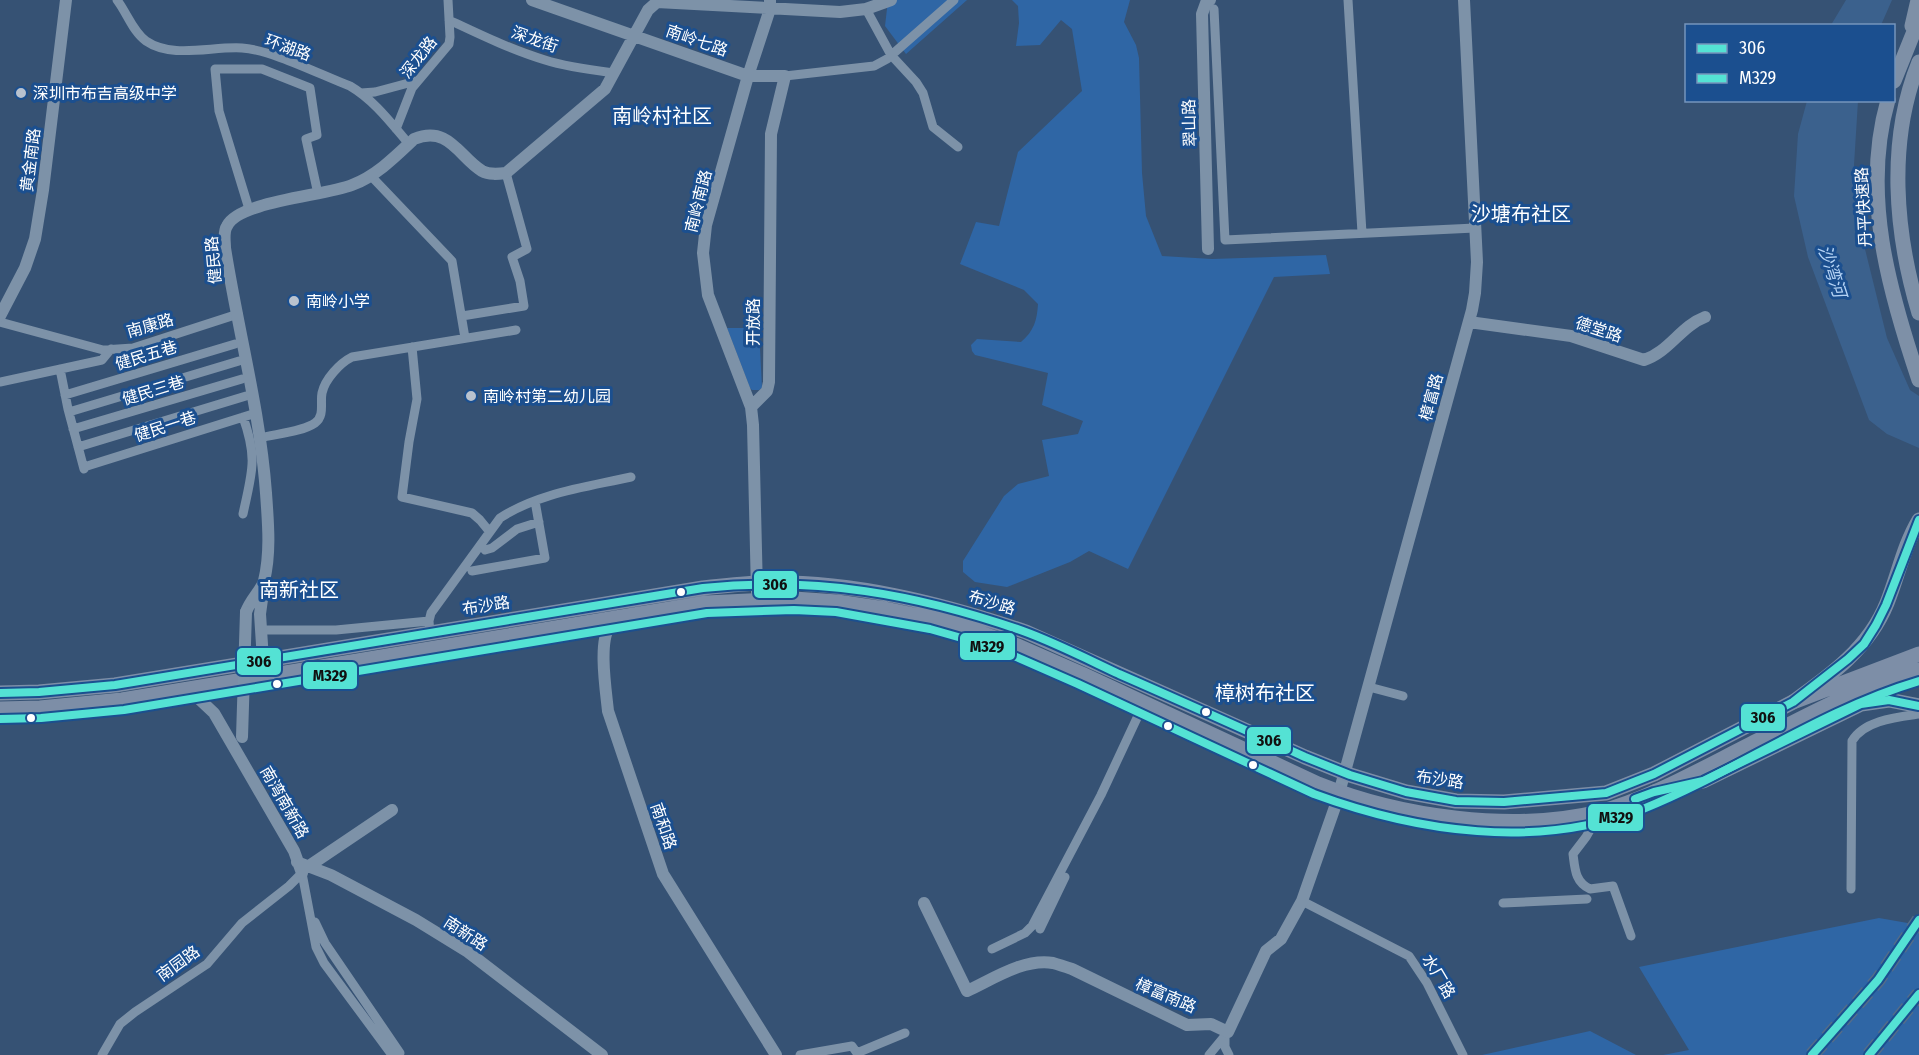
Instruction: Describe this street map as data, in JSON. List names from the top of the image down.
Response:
{
  "streets": {
    "highway": ["丹平快速路"],
    "main road": ["布沙路"],
    "street": [
      "深龙街",
      "南岭七路",
      "环湖路",
      "深龙路",
      "翠山路",
      "黄金南路",
      "南岭南路",
      "健民路",
      "开放路",
      "南康路",
      "德堂路",
      "健民五巷",
      "健民三巷",
      "樟富路",
      "健民一巷",
      "南湾南新路",
      "南和路",
      "南新路",
      "南园路",
      "水厂路",
      "樟富南路"
    ]
  },
  "crossings": [
    ["深龙街", "深龙路"],
    ["南岭七路", "南岭南路"],
    ["环湖路", "深龙路"],
    ["环湖路", "健民路"],
    ["南岭南路", "开放路"],
    ["健民路", "南康路"],
    ["健民路", "健民一巷"],
    ["健民路", "南湾南新路"],
    ["德堂路", "樟富路"],
    ["樟富路", "布沙路"],
    ["布沙路", "南湾南新路"],
    ["布沙路", "南和路"],
    ["南湾南新路", "南新路"],
    ["南湾南新路", "南园路"],
    ["南新路", "南园路"]
  ],
  "districts": [
    "南岭村社区",
    "沙塘布社区",
    "南新社区",
    "樟树布社区"
  ],
  "water": ["沙湾河"],
  "places": ["深圳市布吉高级中学", "南岭小学", "南岭村第二幼儿园"],
  "lines": ["transit line 306", "transit line M329"],
  "legend": ["306", "M329"]
}
